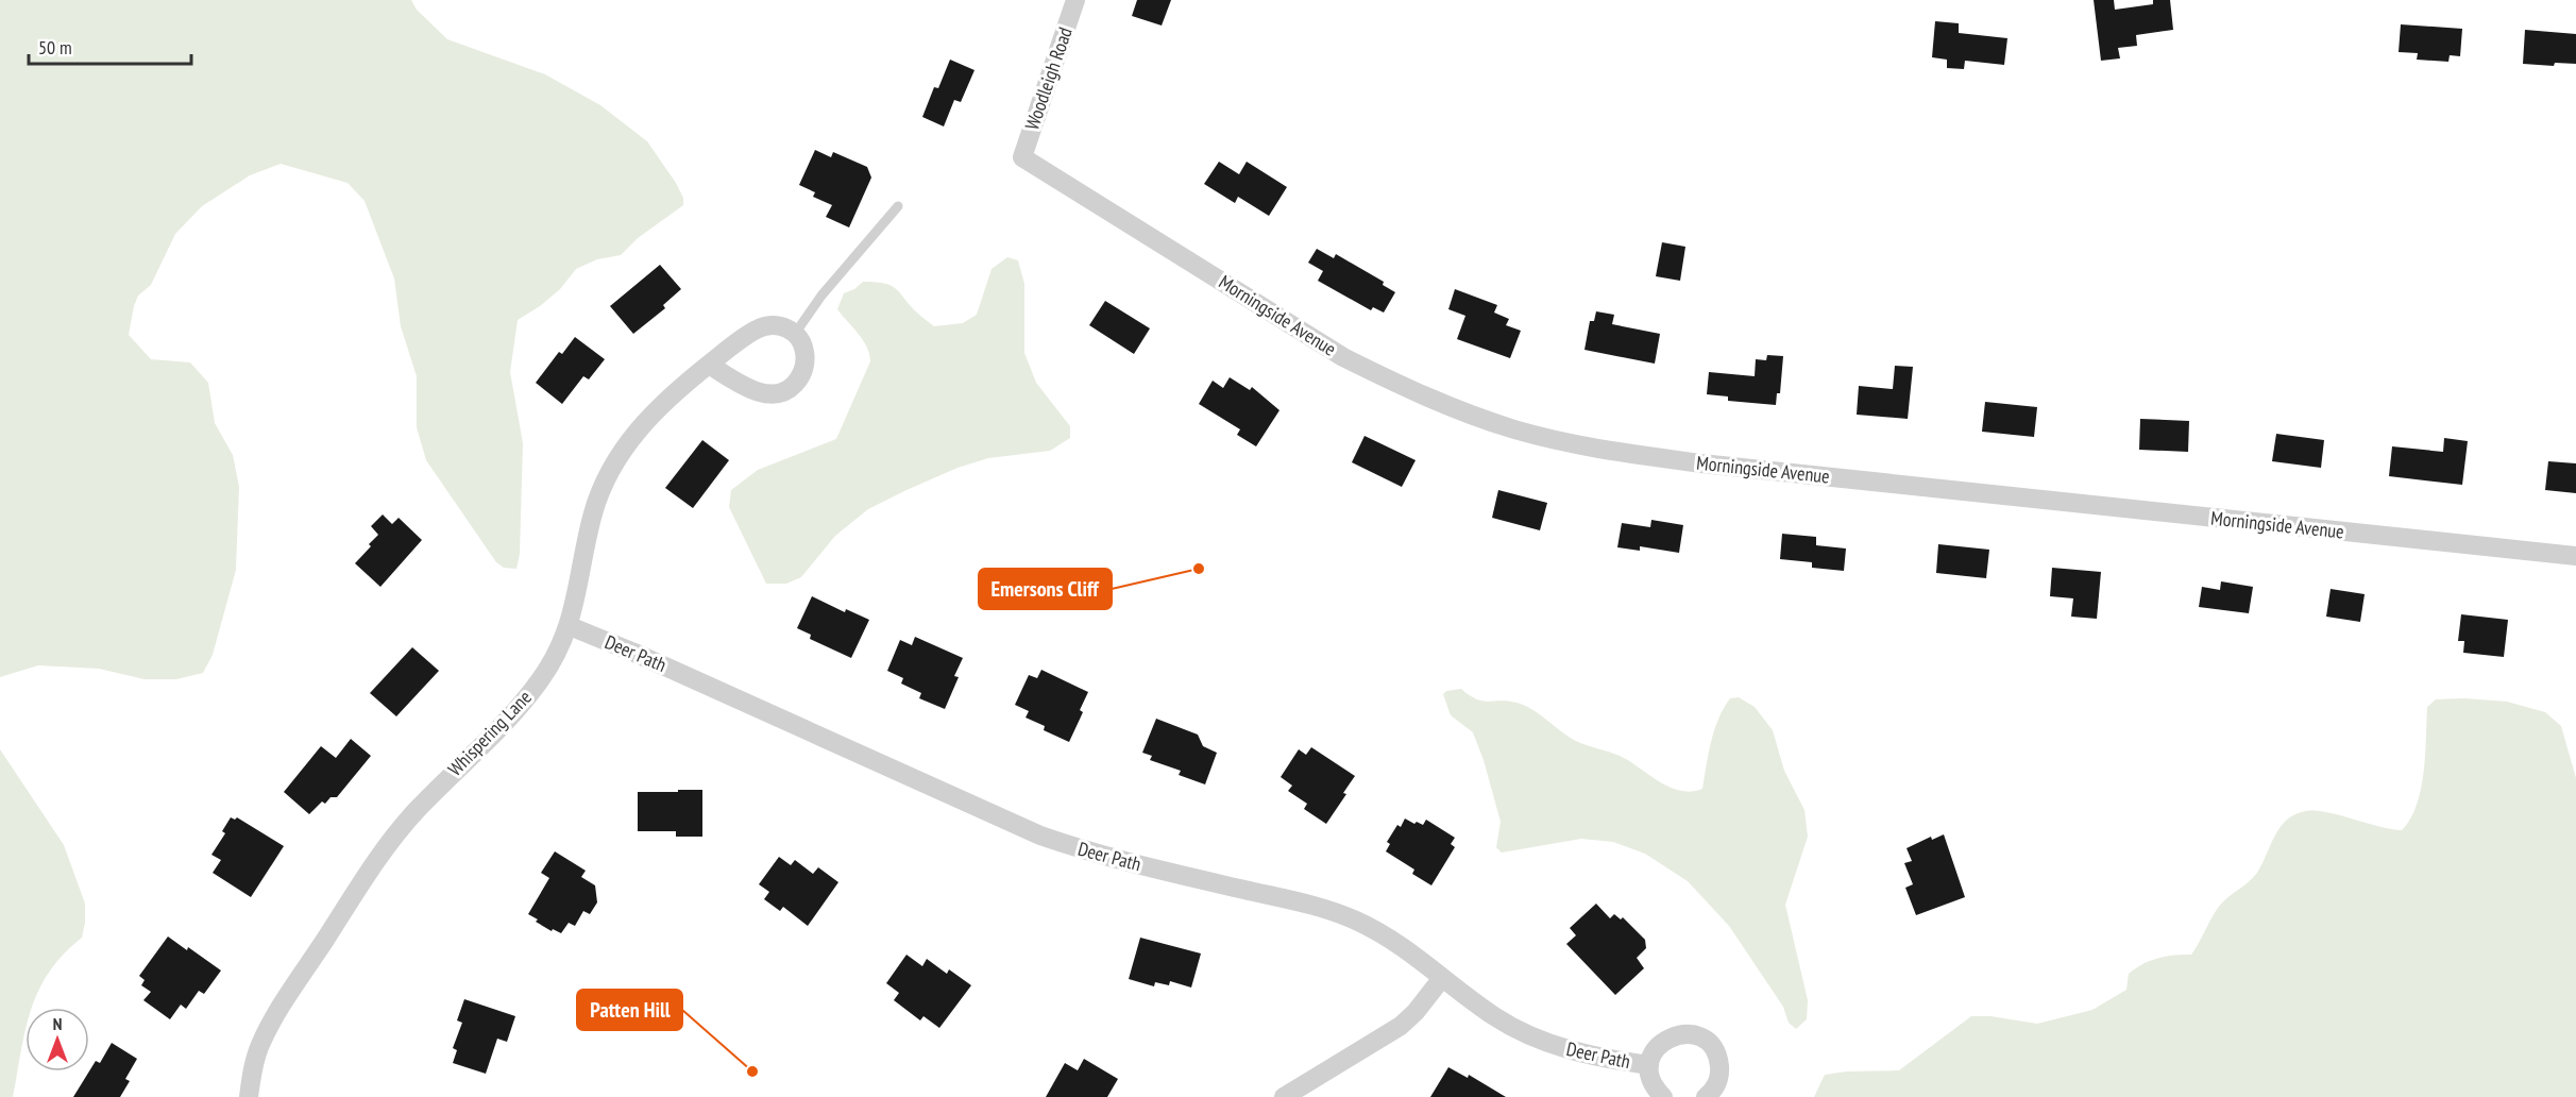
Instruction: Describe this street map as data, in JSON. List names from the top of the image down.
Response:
{
  "streets": {
    "street": [
      "Woodleigh Road",
      "Morningside Avenue",
      "Deer Path",
      "Whispering Lane"
    ]
  },
  "crossings": [
    ["Woodleigh Road", "Morningside Avenue"],
    ["Deer Path", "Whispering Lane"]
  ],
  "places": ["Emersons Cliff", "Patten Hill"],
  "scale_bar": "50 m",
  "north": "top"
}
